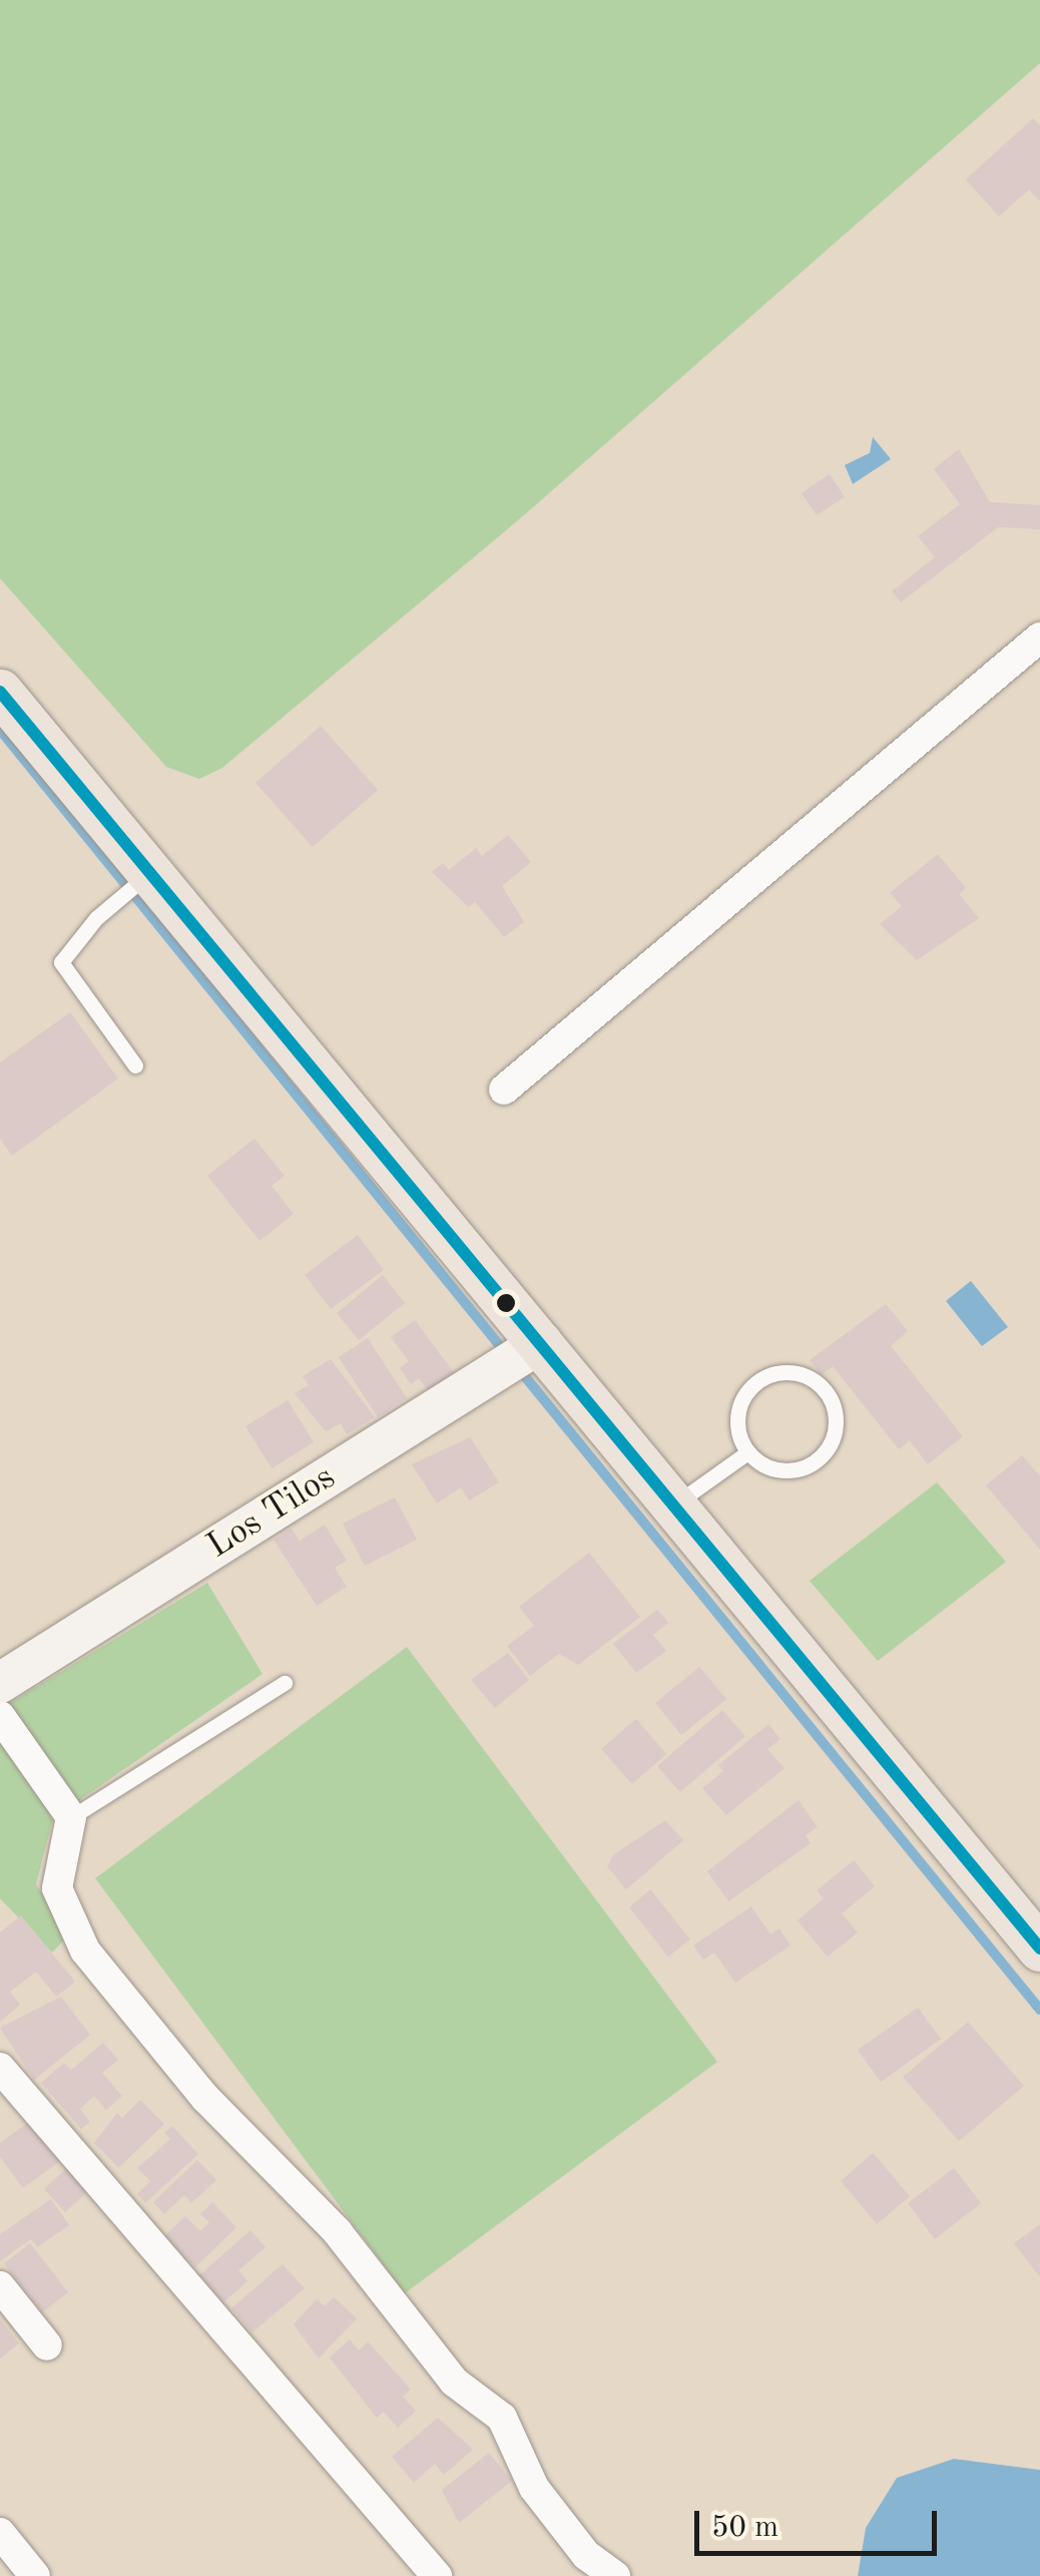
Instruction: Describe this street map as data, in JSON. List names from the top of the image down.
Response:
{
  "streets": {
    "street": ["Los Tilos"]
  },
  "scale_bar": "50 m"
}
